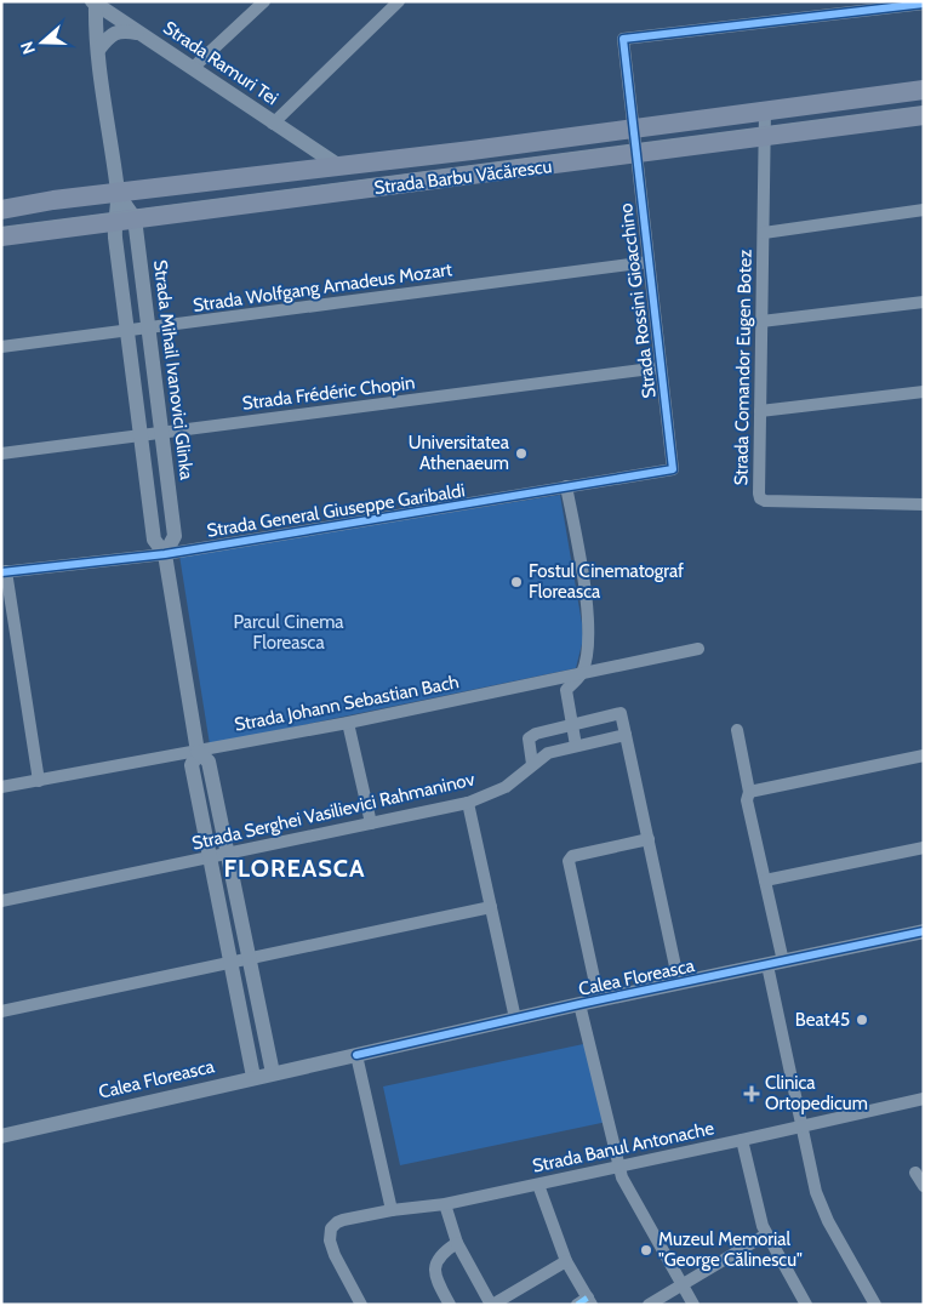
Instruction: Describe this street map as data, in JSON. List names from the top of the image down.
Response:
{
  "streets": {
    "main road": ["Strada Barbu Văcărescu"],
    "street": [
      "Strada Ramuri Tei",
      "Strada Wolfgang Amadeus Mozart",
      "Strada Rossini Gioacchino",
      "Strada Comandor Eugen Botez",
      "Strada Mihail Ivanovici Glinka",
      "Strada Frédéric Chopin",
      "Strada General Giuseppe Garibaldi",
      "Strada Johann Sebastian Bach",
      "Strada Serghei Vasilievici Rahmaninov",
      "Calea Floreasca",
      "Strada Banul Antonache"
    ]
  },
  "crossings": [
    ["Strada Ramuri Tei", "Strada Barbu Văcărescu"],
    ["Strada Ramuri Tei", "Strada Mihail Ivanovici Glinka"],
    ["Strada Barbu Văcărescu", "Strada Rossini Gioacchino"],
    ["Strada Barbu Văcărescu", "Strada Comandor Eugen Botez"],
    ["Strada Barbu Văcărescu", "Strada Mihail Ivanovici Glinka"],
    ["Strada Wolfgang Amadeus Mozart", "Strada Rossini Gioacchino"],
    ["Strada Wolfgang Amadeus Mozart", "Strada Mihail Ivanovici Glinka"],
    ["Strada Rossini Gioacchino", "Strada Frédéric Chopin"],
    ["Strada Rossini Gioacchino", "Strada General Giuseppe Garibaldi"],
    ["Strada Mihail Ivanovici Glinka", "Strada Frédéric Chopin"],
    ["Strada Mihail Ivanovici Glinka", "Strada General Giuseppe Garibaldi"],
    ["Strada Mihail Ivanovici Glinka", "Strada Johann Sebastian Bach"],
    ["Strada Mihail Ivanovici Glinka", "Strada Serghei Vasilievici Rahmaninov"],
    ["Strada Mihail Ivanovici Glinka", "Calea Floreasca"]
  ],
  "districts": ["FLOREASCA"],
  "parks": ["Parcul Cinema Floreasca"],
  "places": {
    "other": [
      "Universitatea Athenaeum",
      "Fostul Cinematograf Floreasca",
      "Beat45",
      "Muzeul Memorial \"George Călinescu\""
    ],
    "health": ["Clinica Ortopedicum"]
  },
  "north": "left"
}
